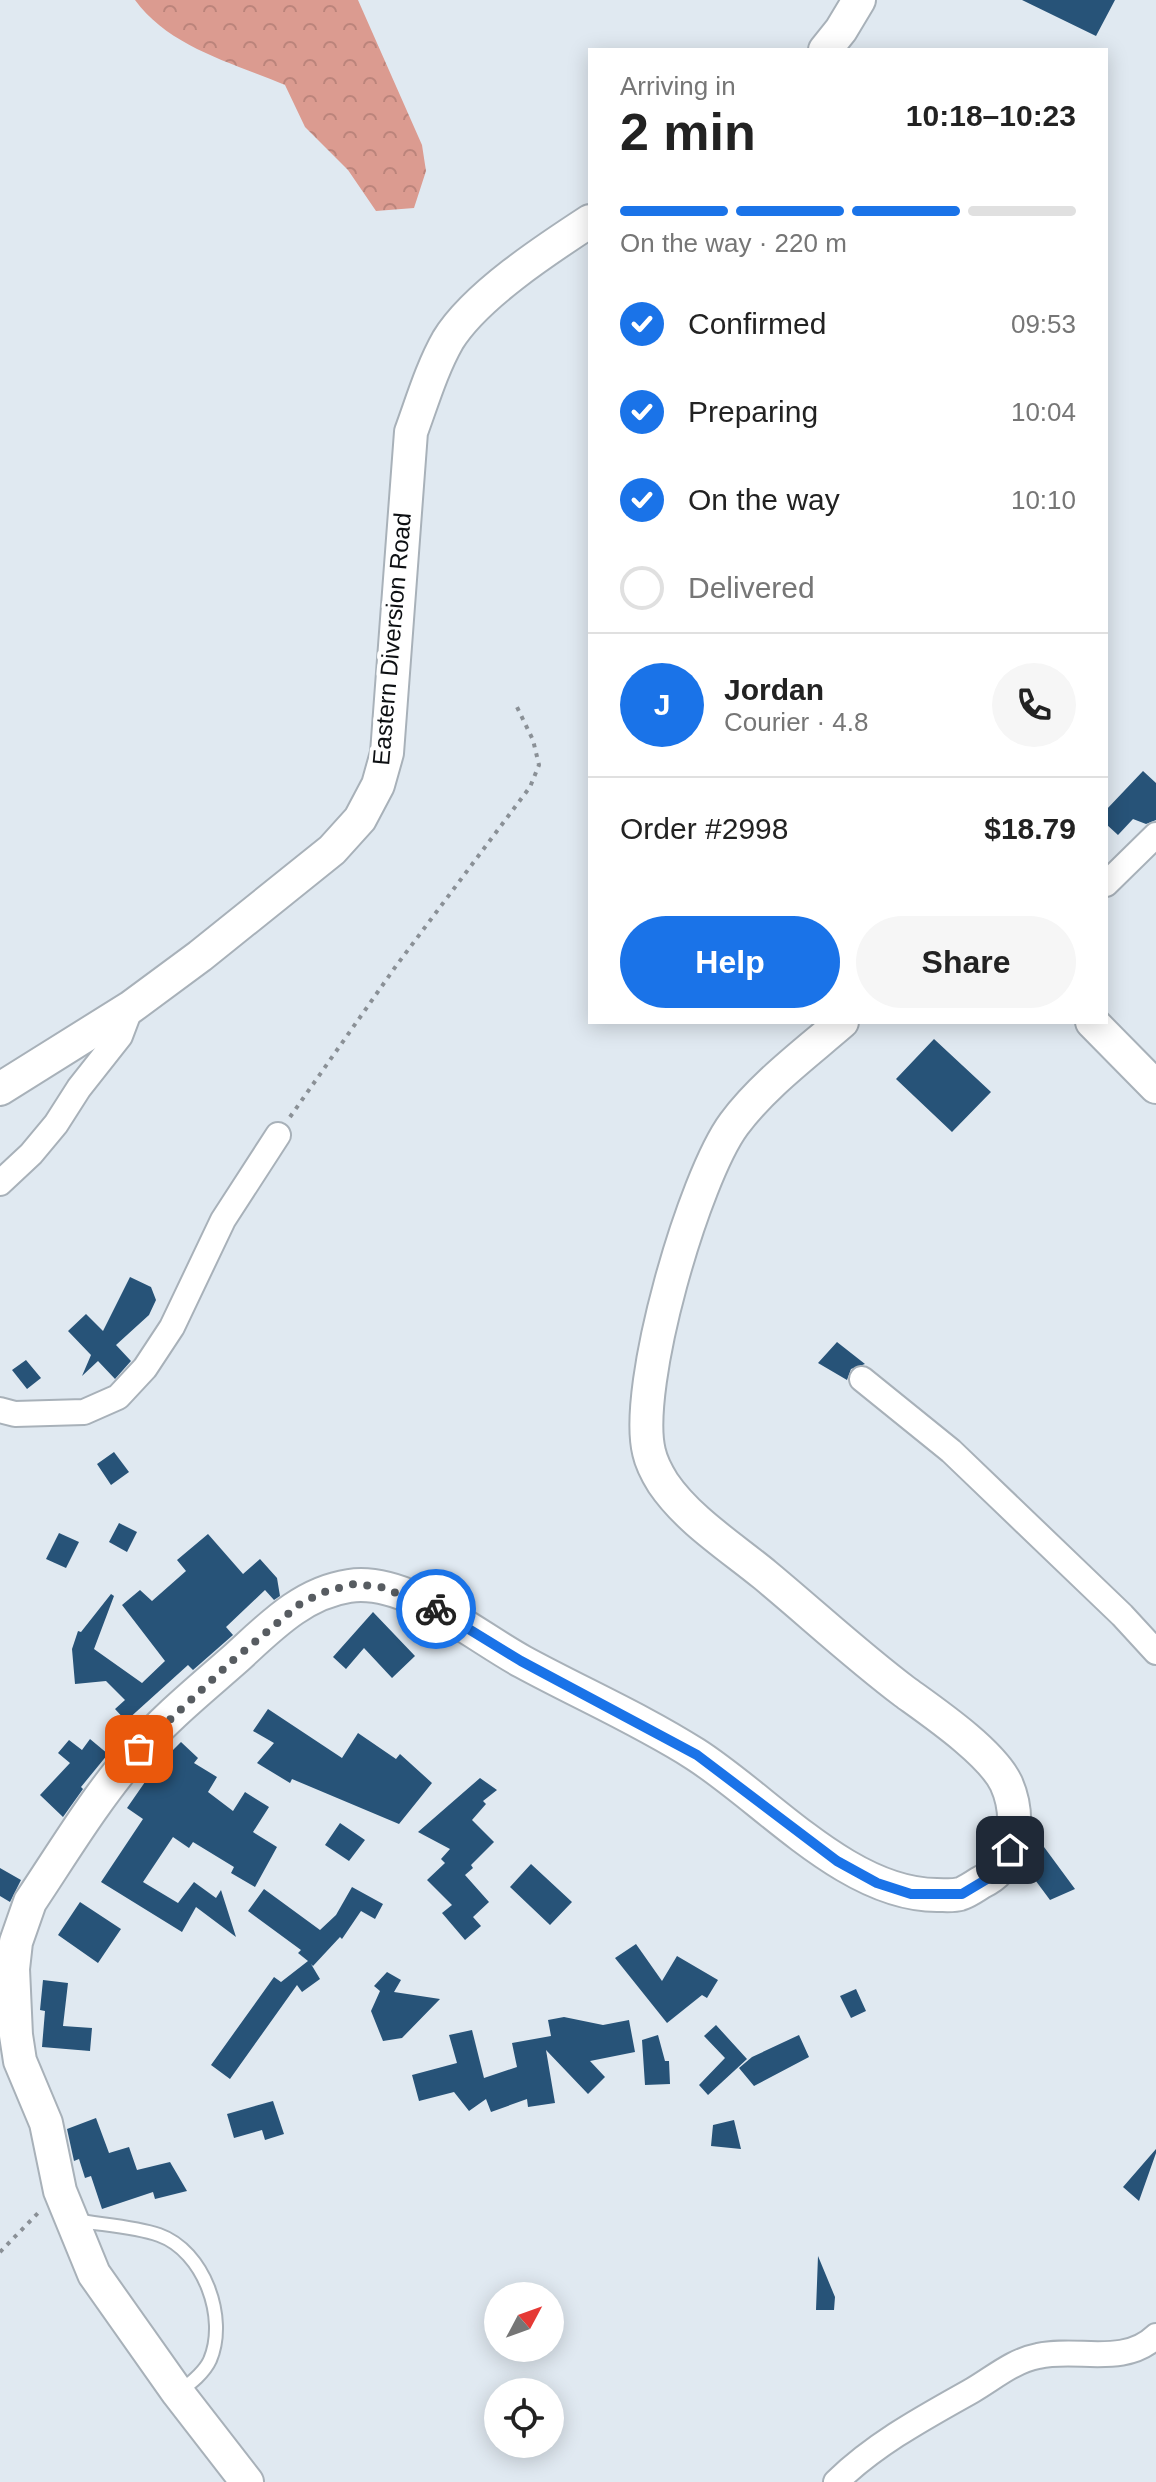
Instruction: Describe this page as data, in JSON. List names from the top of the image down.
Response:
{
  "streets": {
    "main road": ["Eastern Diversion Road"]
  },
  "north": "top right",
  "page": {
    "heading": ["2 min", "Arriving in", "10:18–10:23"],
    "panel": [
      "Jordan",
      "Courier · 4.8",
      "Order #2998",
      "$18.79"
    ],
    "bar": "On the way · 220 m",
    "list": [
      ["Confirmed", "09:53"],
      ["Preparing", "10:04"],
      ["On the way", "10:10"],
      "Delivered"
    ],
    "round": "J",
    "buttons": ["Help", "Share"]
  }
}
